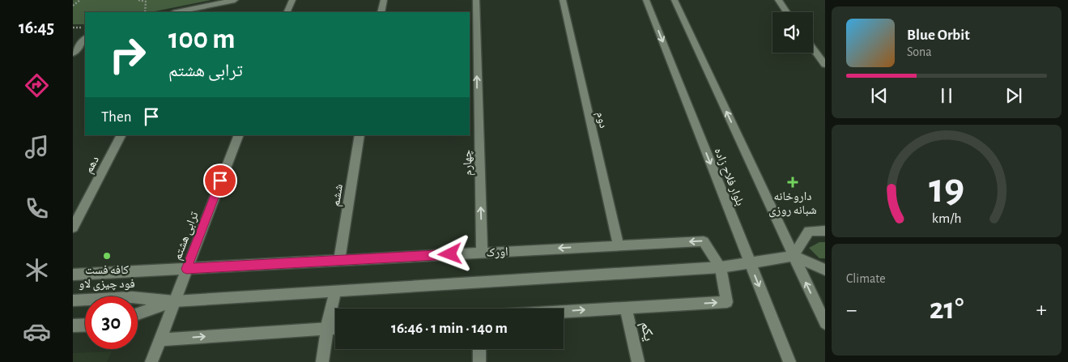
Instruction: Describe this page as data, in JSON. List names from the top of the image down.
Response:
{
  "streets": {
    "street": [
      "دوم",
      "چهارم",
      "دهم",
      "بلوار فلاح زاده",
      "ششم",
      "ترابی هشتم",
      "اورک",
      "یکم"
    ]
  },
  "crossings": [
    ["دوم", "اورک"],
    ["چهارم", "اورک"],
    ["ششم", "اورک"],
    ["ترابی هشتم", "اورک"],
    ["اورک", "یکم"]
  ],
  "one_way": ["چهارم"],
  "places": {
    "health": ["داروخانه شبانه روزی"],
    "other": ["کافه‌ فست‌ فود چیزی لاو"]
  },
  "page": {
    "tabs": "16:45",
    "turn": ["100 m", "ترابی هشتم"],
    "song": ["Blue Orbit", "Sona"],
    "then": "Then",
    "tile": "Climate",
    "heat": ["−", "21°", "+"],
    "limit": "30",
    "trip": "16:46 · 1 min · 140 m",
    "gauge": ["19", "km/h"]
  }
}
